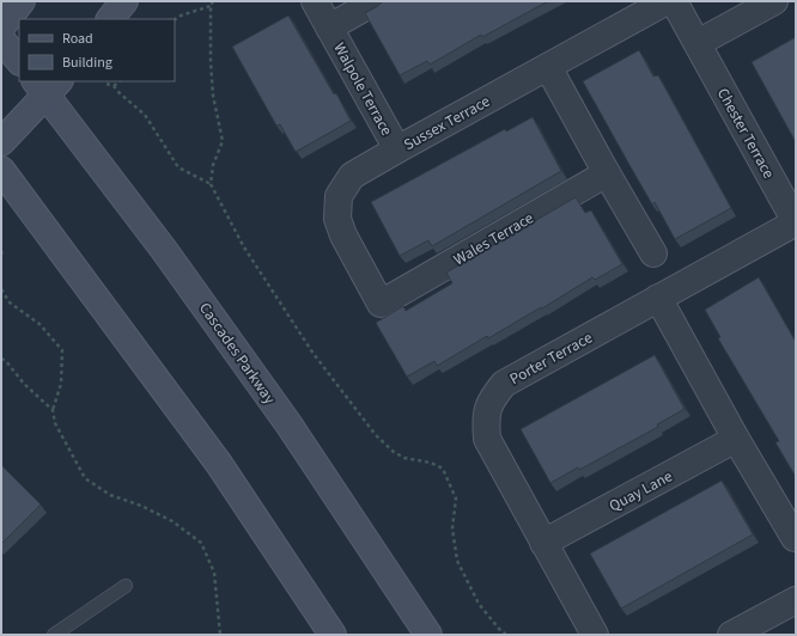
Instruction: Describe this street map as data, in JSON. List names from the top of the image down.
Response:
{
  "streets": {
    "main road": ["Cascades Parkway"],
    "street": [
      "Walpole Terrace",
      "Sussex Terrace",
      "Chester Terrace",
      "Wales Terrace",
      "Porter Terrace",
      "Quay Lane"
    ]
  },
  "crossings": [
    ["Walpole Terrace", "Sussex Terrace"],
    ["Sussex Terrace", "Wales Terrace"],
    ["Chester Terrace", "Porter Terrace"],
    ["Porter Terrace", "Quay Lane"]
  ],
  "legend": ["Road", "Building"]
}
